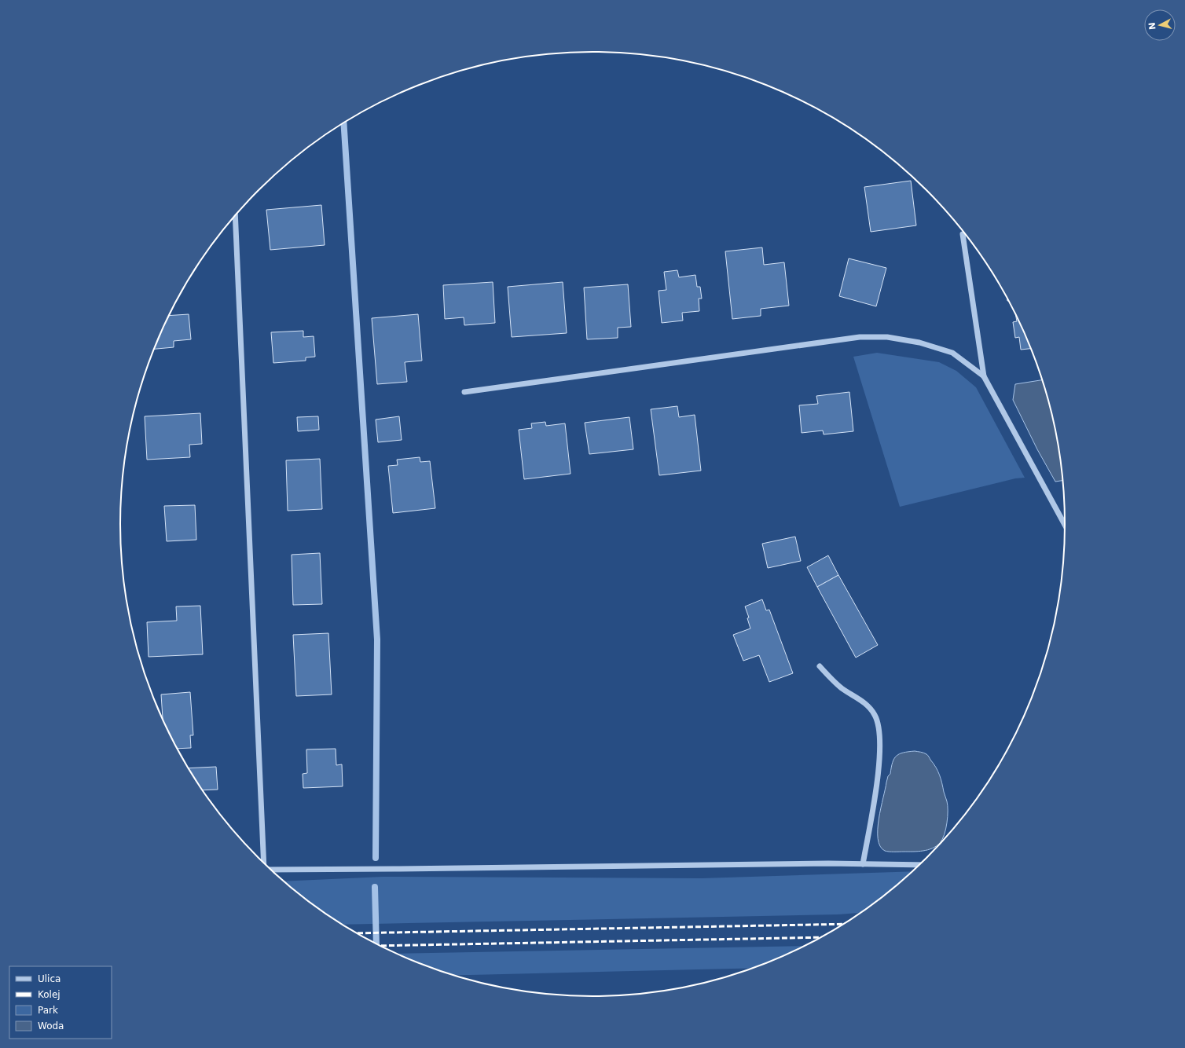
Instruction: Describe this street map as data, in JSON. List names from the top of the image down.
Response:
{
  "legend": [
    "Ulica",
    "Kolej",
    "Park",
    "Woda"
  ],
  "north": "left"
}
